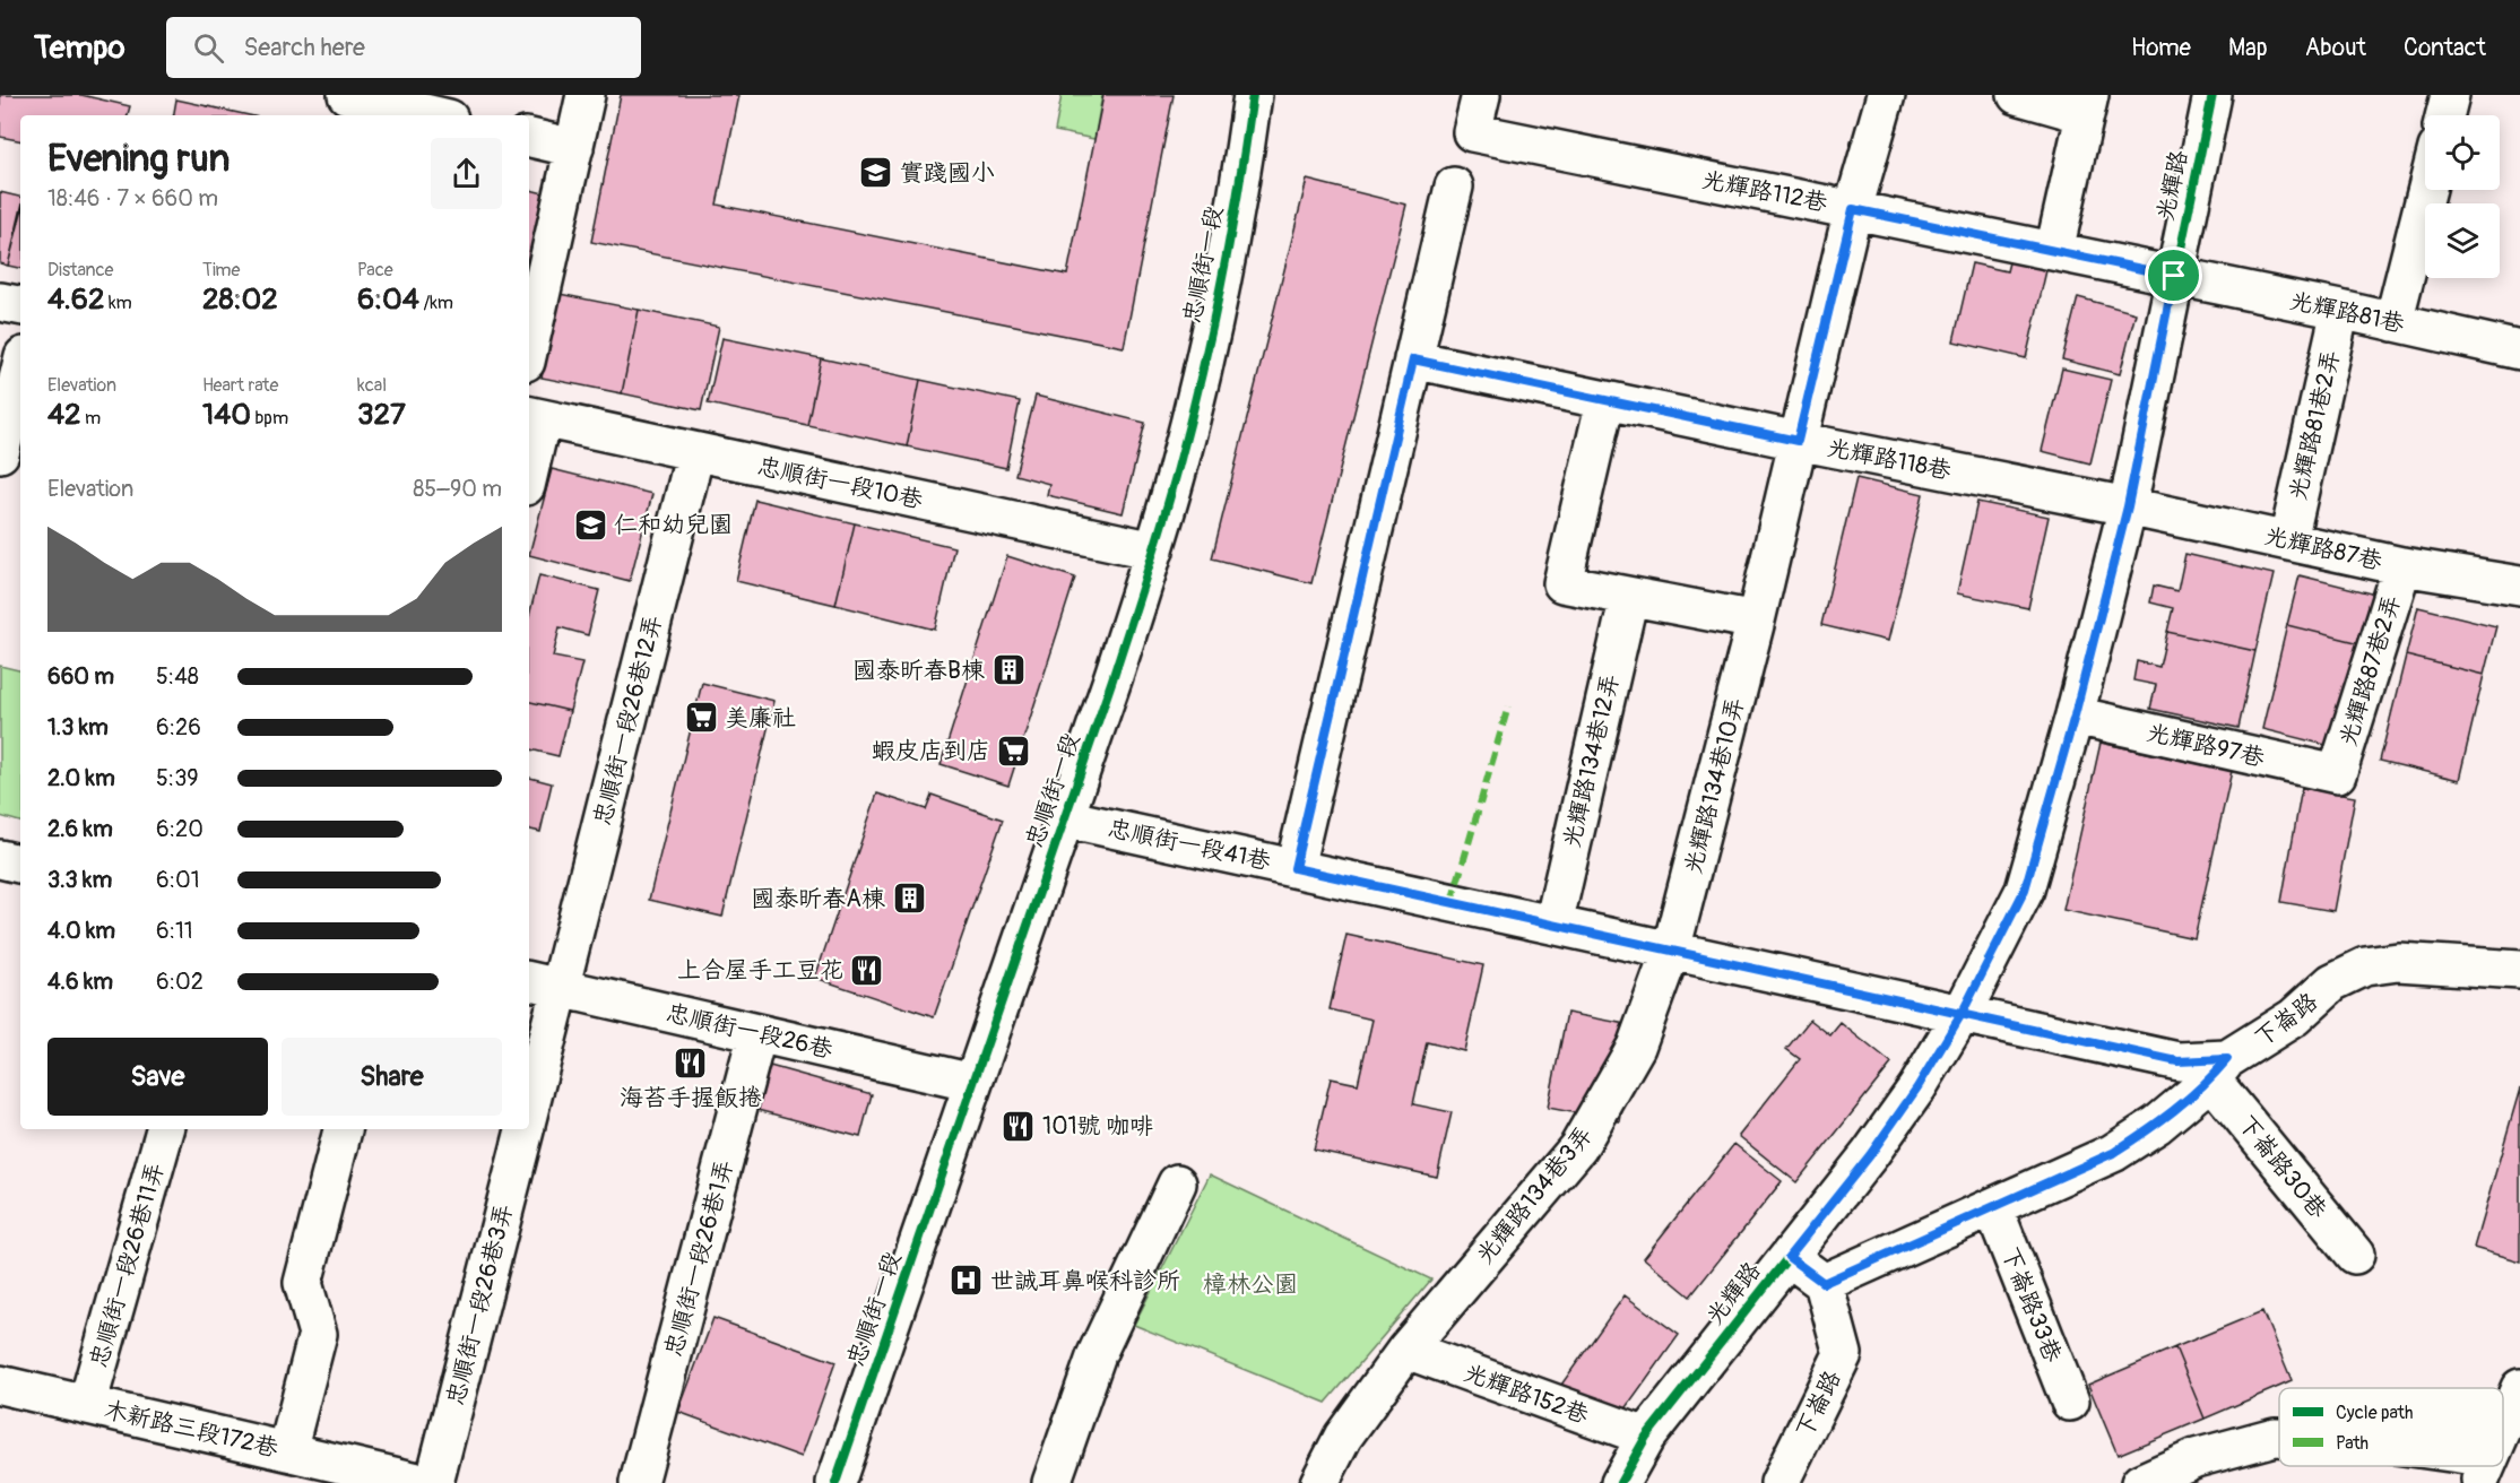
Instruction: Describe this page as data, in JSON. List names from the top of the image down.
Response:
{
  "streets": {
    "street": [
      "光輝路",
      "光輝路112巷",
      "忠順街一段",
      "光輝路81巷",
      "光輝路81巷2弄",
      "光輝路118巷",
      "忠順街一段10巷",
      "光輝路87巷",
      "光輝路87巷2弄",
      "忠順街一段26巷12弄",
      "光輝路97巷",
      "光輝路134巷12弄",
      "光輝路134巷10弄",
      "忠順街一段41巷",
      "下崙路",
      "忠順街一段26巷",
      "下崙路30巷",
      "光輝路134巷3弄",
      "忠順街一段26巷1弄",
      "忠順街一段26巷11弄",
      "忠順街一段26巷3弄",
      "下崙路33巷",
      "光輝路152巷",
      "木新路三段172巷"
    ]
  },
  "crossings": [
    ["光輝路", "光輝路112巷"],
    ["光輝路", "光輝路81巷"],
    ["光輝路", "光輝路118巷"],
    ["光輝路", "光輝路87巷"],
    ["光輝路", "光輝路97巷"],
    ["光輝路", "忠順街一段41巷"],
    ["光輝路", "光輝路152巷"],
    ["光輝路112巷", "光輝路81巷"],
    ["光輝路112巷", "光輝路134巷10弄"],
    ["忠順街一段", "忠順街一段10巷"],
    ["忠順街一段", "忠順街一段41巷"],
    ["忠順街一段", "忠順街一段26巷"],
    ["光輝路81巷", "光輝路81巷2弄"],
    ["光輝路81巷2弄", "光輝路87巷"],
    ["光輝路118巷", "光輝路87巷"],
    ["光輝路118巷", "光輝路134巷10弄"],
    ["忠順街一段10巷", "忠順街一段26巷12弄"],
    ["光輝路87巷", "光輝路87巷2弄"],
    ["光輝路87巷2弄", "光輝路97巷"],
    ["忠順街一段26巷12弄", "忠順街一段26巷"],
    ["忠順街一段26巷12弄", "忠順街一段26巷3弄"],
    ["光輝路134巷12弄", "忠順街一段41巷"],
    ["光輝路134巷10弄", "忠順街一段41巷"],
    ["光輝路134巷10弄", "光輝路134巷3弄"],
    ["忠順街一段41巷", "下崙路"],
    ["忠順街一段41巷", "下崙路30巷"],
    ["忠順街一段41巷", "光輝路134巷3弄"],
    ["下崙路", "下崙路30巷"],
    ["下崙路", "下崙路33巷"],
    ["忠順街一段26巷", "忠順街一段26巷1弄"],
    ["忠順街一段26巷", "忠順街一段26巷3弄"],
    ["光輝路134巷3弄", "光輝路152巷"],
    ["忠順街一段26巷11弄", "木新路三段172巷"]
  ],
  "parks": ["樟林公園"],
  "places": {
    "school or university": ["實踐國小", "仁和幼兒園"],
    "building": ["國泰昕春B棟", "國泰昕春A棟"],
    "supermarket": ["美廉社", "蝦皮店到店"],
    "restaurant": ["上合屋手工豆花", "海苔手握飯捲", "101號 咖啡"],
    "hospital": ["世誠耳鼻喉科診所"]
  },
  "legend": ["Cycle path", "Path"],
  "page": {
    "header": "Tempo",
    "search": "Search here",
    "nav": [
      "Home",
      "Map",
      "About",
      "Contact"
    ],
    "heading": ["Evening run", "18:46 · 7 × 660 m"],
    "stats": [
      ["Distance", "4.62 km"],
      ["Time", "28:02"],
      ["Pace", "6:04 /km"],
      ["Elevation", "42 m"],
      ["Heart rate", "140 bpm"],
      ["kcal", "327"]
    ],
    "chart": ["Elevation", "85–90 m"],
    "list": [
      {
        "name": "660 m",
        "note": "5:48"
      },
      {
        "name": "1.3 km",
        "note": "6:26"
      },
      {
        "name": "2.0 km",
        "note": "5:39"
      },
      {
        "name": "2.6 km",
        "note": "6:20"
      },
      {
        "name": "3.3 km",
        "note": "6:01"
      },
      {
        "name": "4.0 km",
        "note": "6:11"
      },
      {
        "name": "4.6 km",
        "note": "6:02"
      }
    ],
    "buttons": ["Save", "Share"]
  }
}
